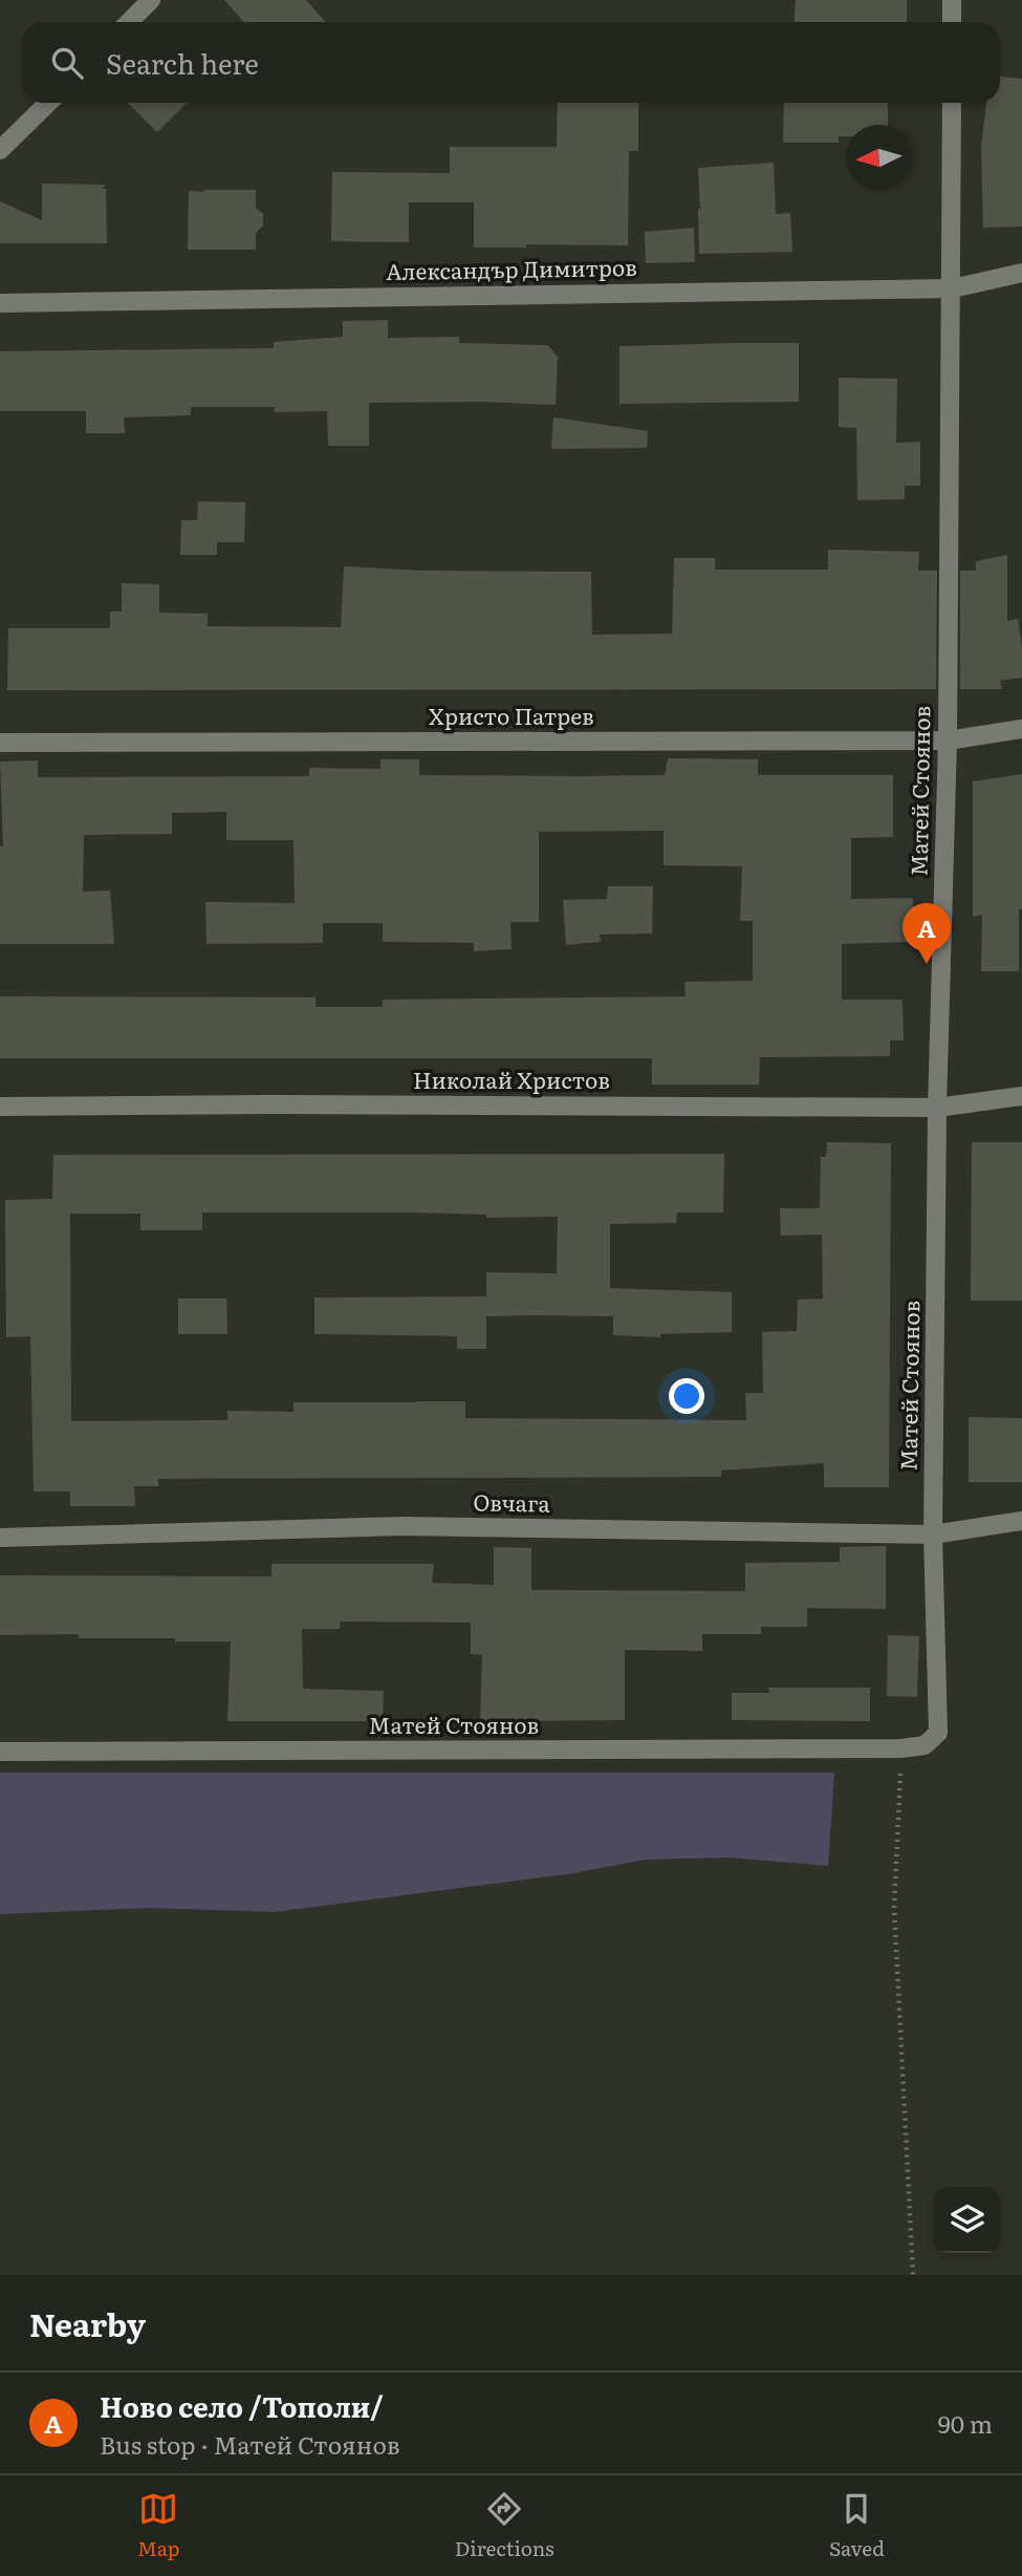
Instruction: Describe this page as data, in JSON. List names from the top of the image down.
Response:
{
  "streets": {
    "street": [
      "Александър Димитров",
      "Христо Патрев",
      "Матей Стоянов",
      "Николай Христов",
      "Овчага"
    ]
  },
  "crossings": [
    ["Александър Димитров", "Матей Стоянов"],
    ["Христо Патрев", "Матей Стоянов"],
    ["Матей Стоянов", "Николай Христов"],
    ["Матей Стоянов", "Овчага"]
  ],
  "north": "left",
  "page": {
    "search": "Search here",
    "pins": "A",
    "heading": "Nearby",
    "list": [
      {
        "mark": "A",
        "name": "Ново село /Тополи/",
        "note": "Bus stop · Матей Стоянов",
        "value": "90 m"
      }
    ],
    "nav": ["Map", "Directions", "Saved"]
  }
}
